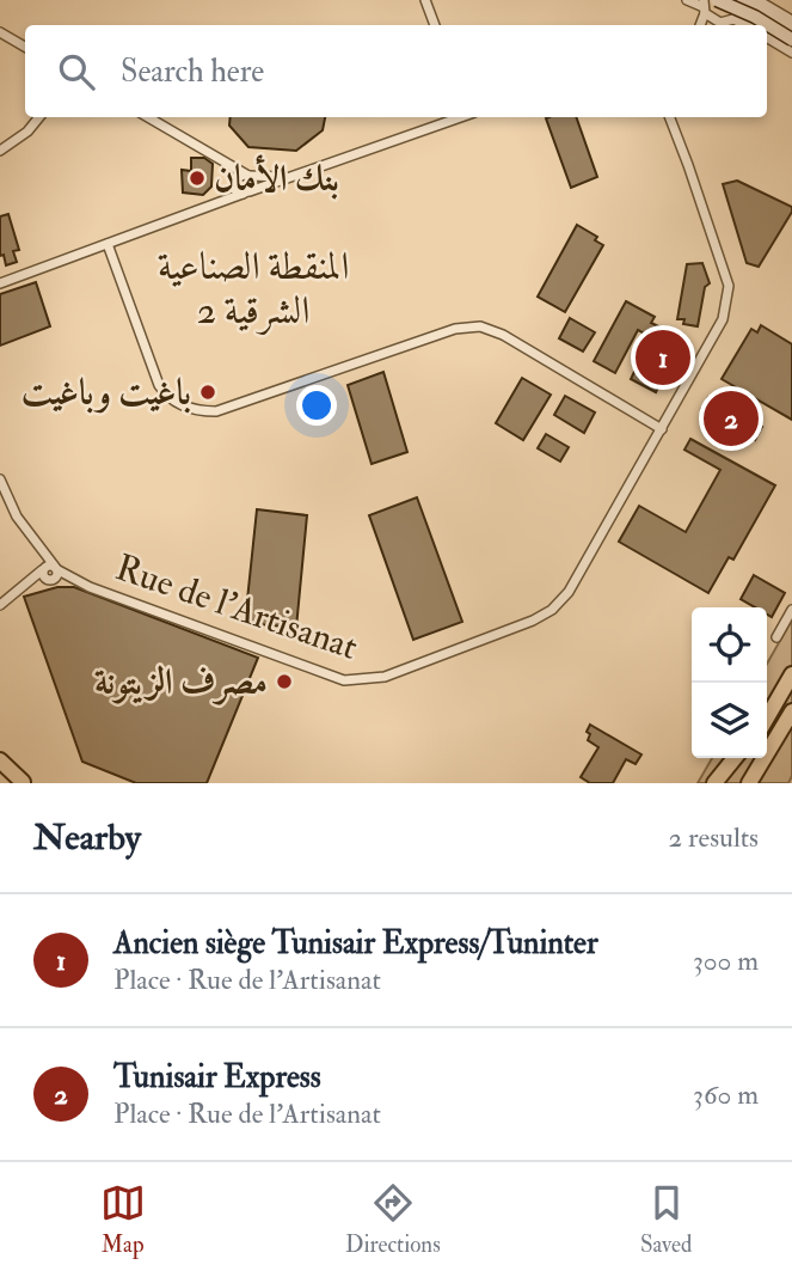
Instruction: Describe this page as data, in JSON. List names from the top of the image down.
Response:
{
  "streets": {
    "street": ["Rue de l'Artisanat"]
  },
  "districts": ["المنقطة الصناعية الشرقية 2"],
  "places": ["بنك الأمان", "باغيت وباغيت", "مصرف الزيتونة"],
  "page": {
    "search": "Search here",
    "pins": ["1", "2"],
    "heading": ["Nearby", "2 results"],
    "list": [
      {
        "mark": "1",
        "name": "Ancien siège Tunisair Express/Tuninter",
        "note": "Place · Rue de l'Artisanat",
        "value": "300 m"
      },
      {
        "mark": "2",
        "name": "Tunisair Express",
        "note": "Place · Rue de l'Artisanat",
        "value": "360 m"
      }
    ],
    "nav": ["Map", "Directions", "Saved"]
  }
}
